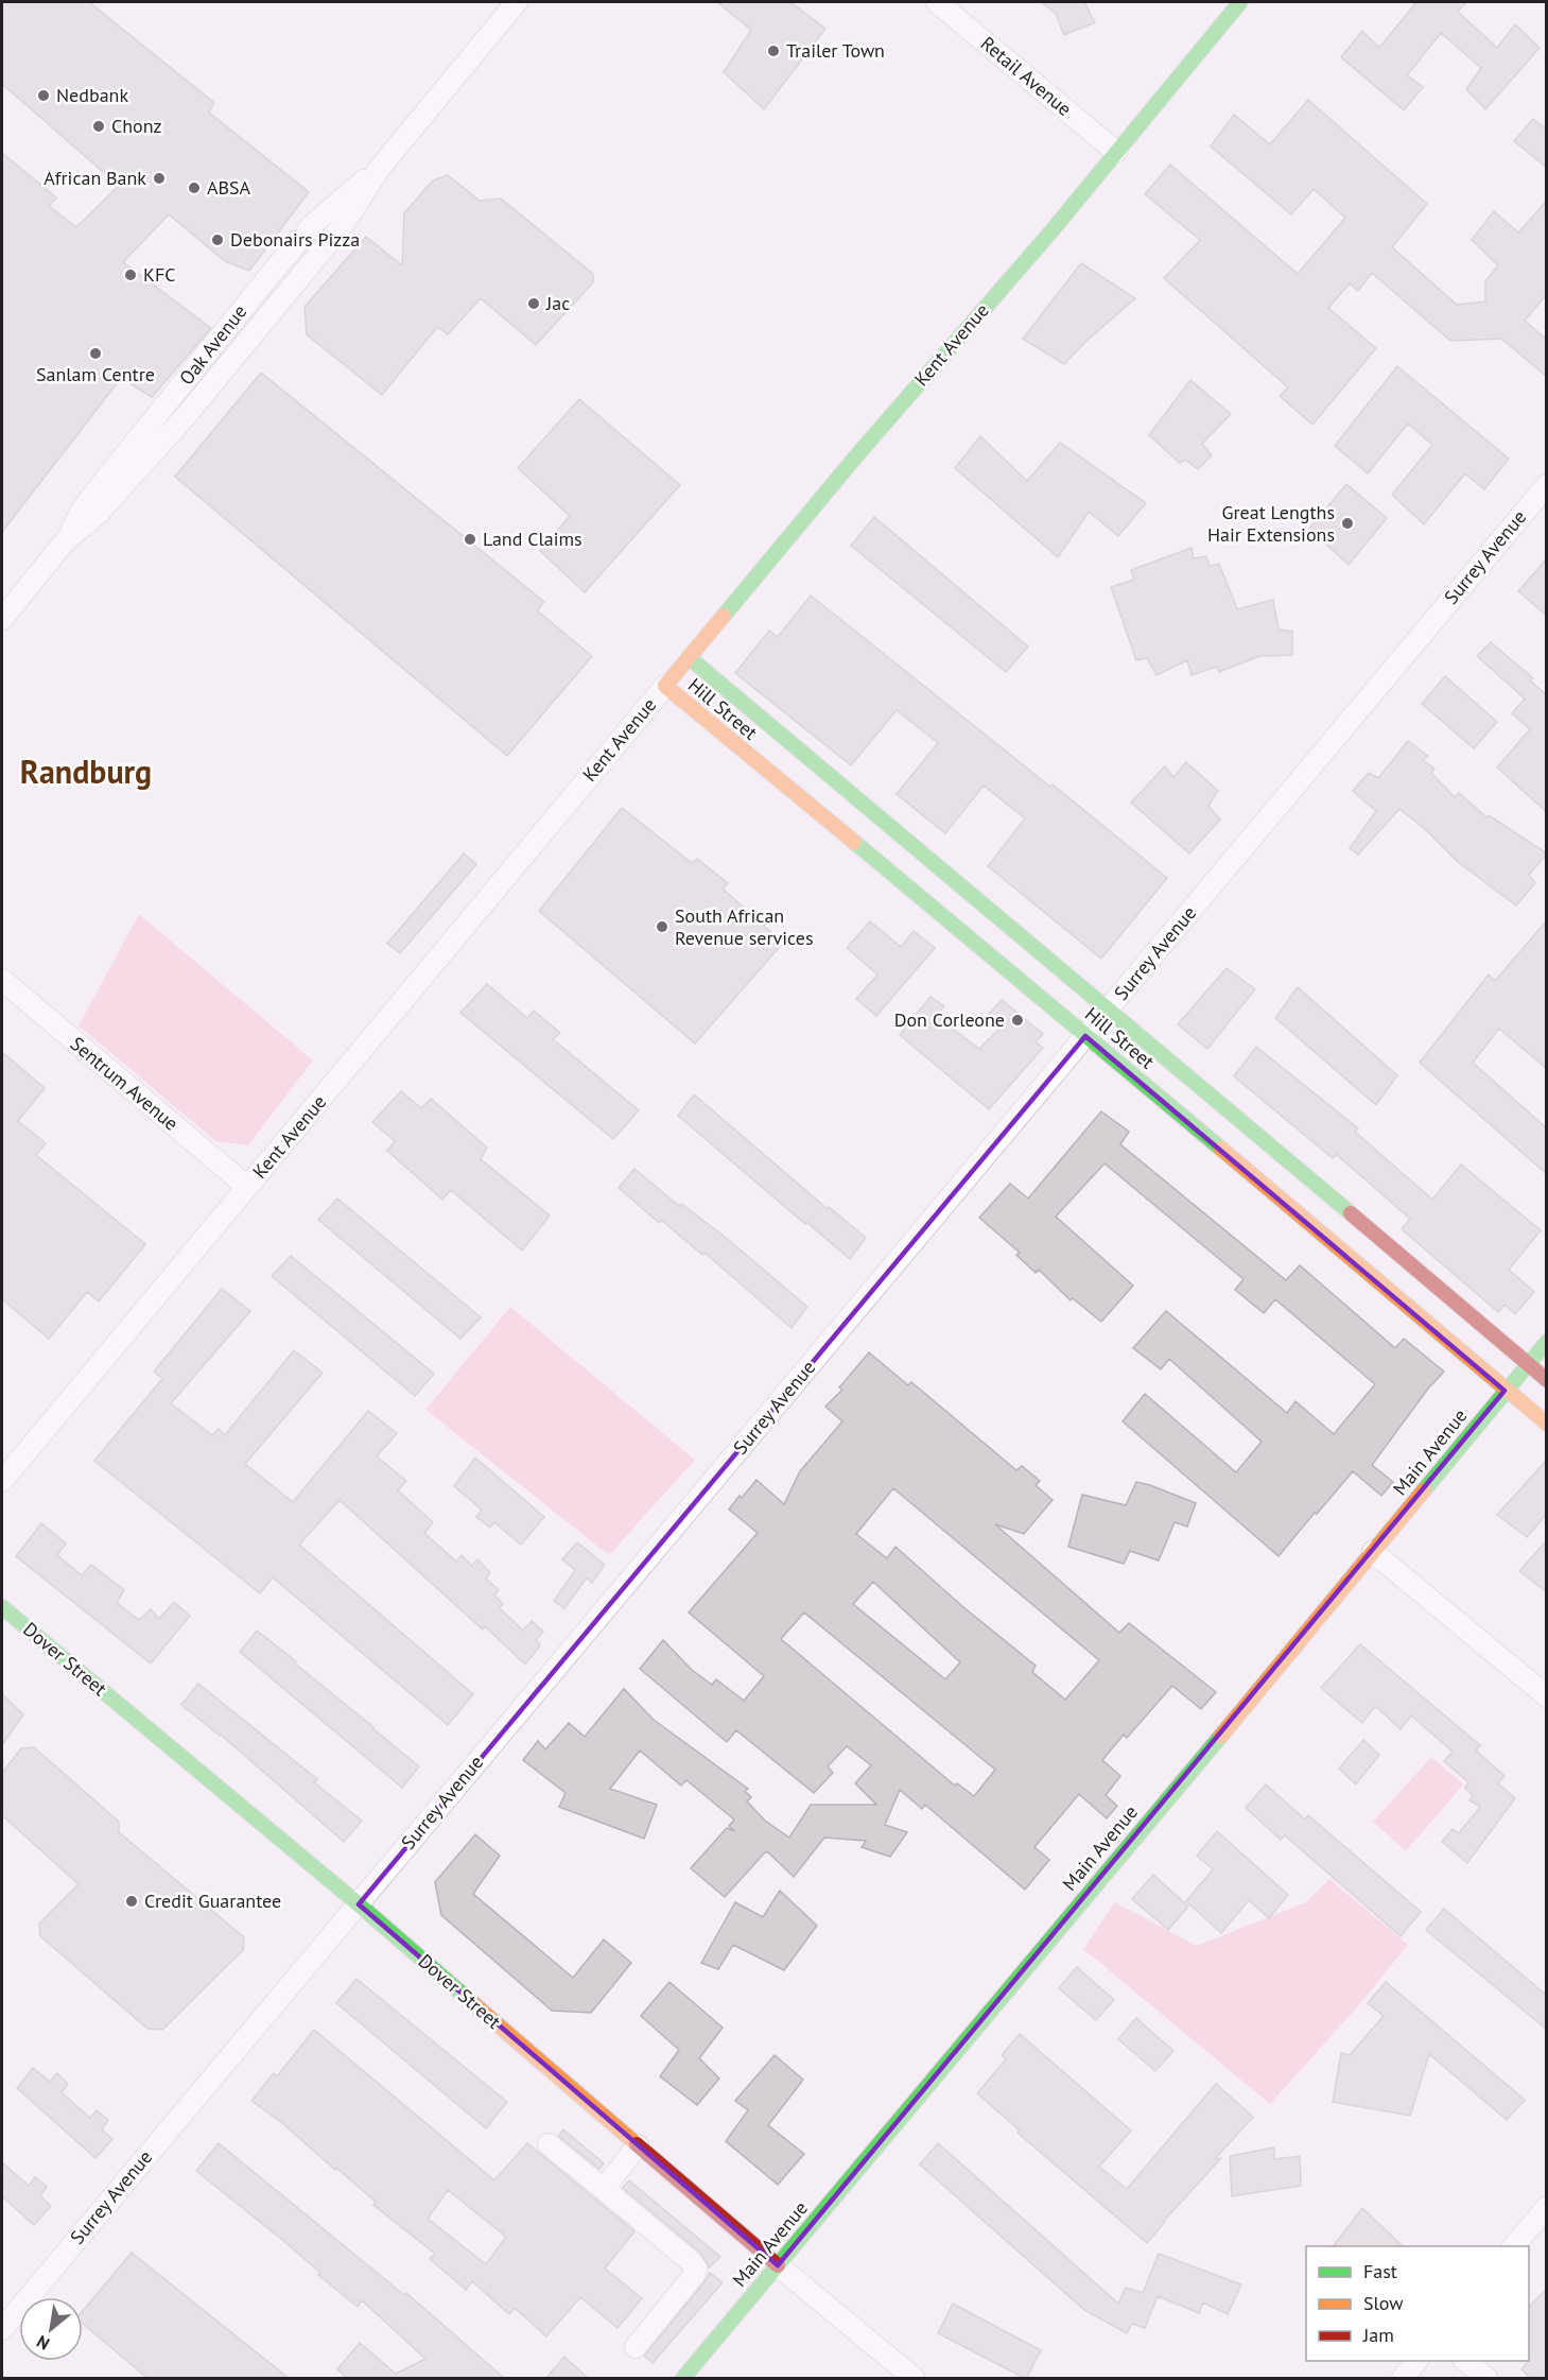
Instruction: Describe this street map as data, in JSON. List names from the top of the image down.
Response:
{
  "streets": {
    "main road": [
      "Kent Avenue",
      "Hill Street",
      "Main Avenue",
      "Dover Street"
    ],
    "street": [
      "Retail Avenue",
      "Oak Avenue",
      "Surrey Avenue",
      "Sentrum Avenue"
    ]
  },
  "crossings": [
    ["Retail Avenue", "Kent Avenue"],
    ["Kent Avenue", "Hill Street"],
    ["Kent Avenue", "Sentrum Avenue"],
    ["Surrey Avenue", "Hill Street"],
    ["Surrey Avenue", "Dover Street"],
    ["Hill Street", "Main Avenue"],
    ["Main Avenue", "Dover Street"]
  ],
  "districts": ["Randburg"],
  "places": [
    "Trailer Town",
    "Nedbank",
    "Chonz",
    "African Bank",
    "ABSA",
    "Debonairs Pizza",
    "KFC",
    "Jac",
    "Sanlam Centre",
    "Great Lengths Hair Extensions",
    "Land Claims",
    "South African Revenue services",
    "Don Corleone",
    "Credit Guarantee"
  ],
  "legend": ["Fast", "Slow", "Jam"],
  "north": "bottom left"
}
